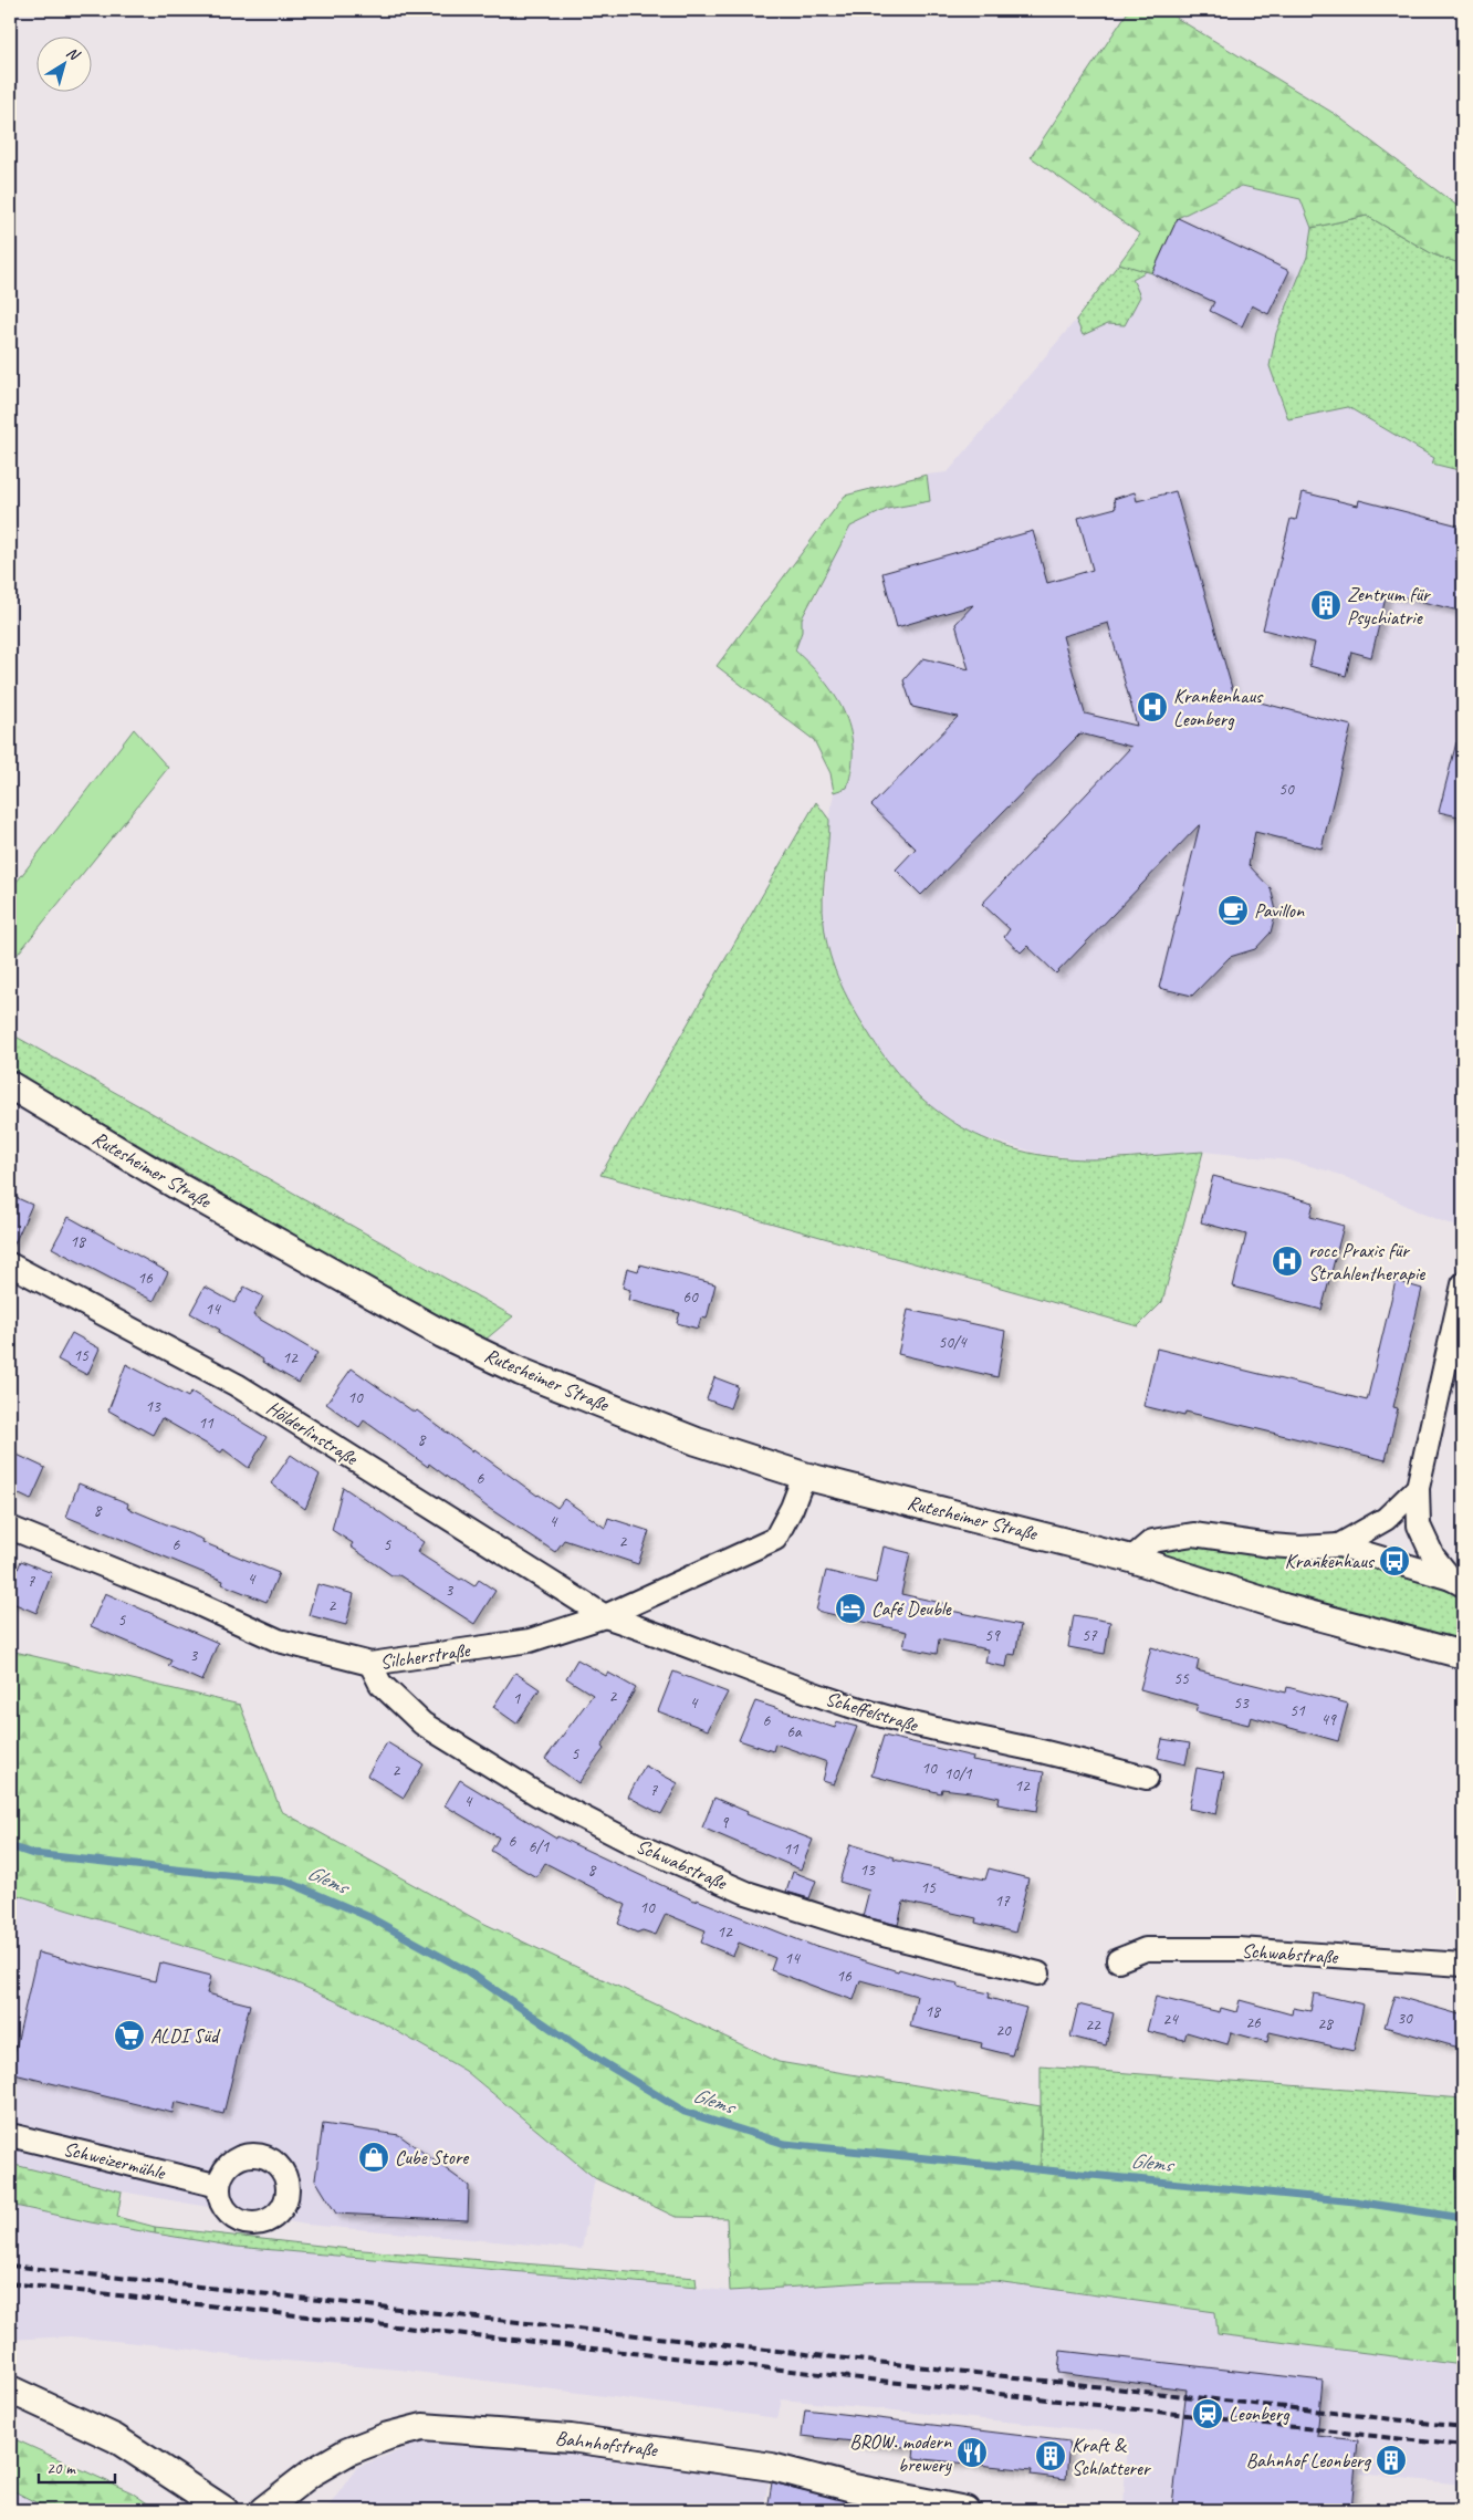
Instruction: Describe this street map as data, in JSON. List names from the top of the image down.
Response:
{
  "streets": {
    "street": [
      "Rutesheimer Straße",
      "Hölderlinstraße",
      "Silcherstraße",
      "Scheffelstraße",
      "Schwabstraße",
      "Schweizermühle",
      "Bahnhofstraße"
    ]
  },
  "crossings": [
    ["Rutesheimer Straße", "Silcherstraße"],
    ["Hölderlinstraße", "Silcherstraße"],
    ["Hölderlinstraße", "Scheffelstraße"],
    ["Silcherstraße", "Scheffelstraße"],
    ["Silcherstraße", "Schwabstraße"]
  ],
  "water": ["Glems"],
  "places": {
    "building": ["Zentrum für Psychiatrie", "Kraft & Schlatterer", "Bahnhof Leonberg"],
    "hospital": ["Krankenhaus Leonberg", "rocc Praxis für Strahlentherapie"],
    "cafe": ["Pavillon"],
    "bus stop": ["Krankenhaus"],
    "hotel": ["Café Deuble"],
    "supermarket": ["ALDI Süd"],
    "shop": ["Cube Store"],
    "station": ["Leonberg"],
    "restaurant": ["BROW. modern brewery"]
  },
  "house_numbers": [
    "50",
    "18",
    "16",
    "60",
    "14",
    "50/4",
    "15",
    "12",
    "10",
    "13",
    "11",
    "8",
    "6",
    "8",
    "4",
    "2",
    "6",
    "5",
    "4",
    "7",
    "3",
    "2",
    "5",
    "59",
    "57",
    "3",
    "55",
    "2",
    "1",
    "4",
    "53",
    "51",
    "49",
    "6",
    "6a",
    "5",
    "10",
    "2",
    "10/1",
    "12",
    "7",
    "4",
    "9",
    "6",
    "6/1",
    "11",
    "8",
    "13",
    "15",
    "17",
    "10",
    "12",
    "14",
    "16",
    "18",
    "30",
    "24",
    "26",
    "28",
    "22",
    "20"
  ],
  "scale_bar": "20 m",
  "north": "top right"
}
